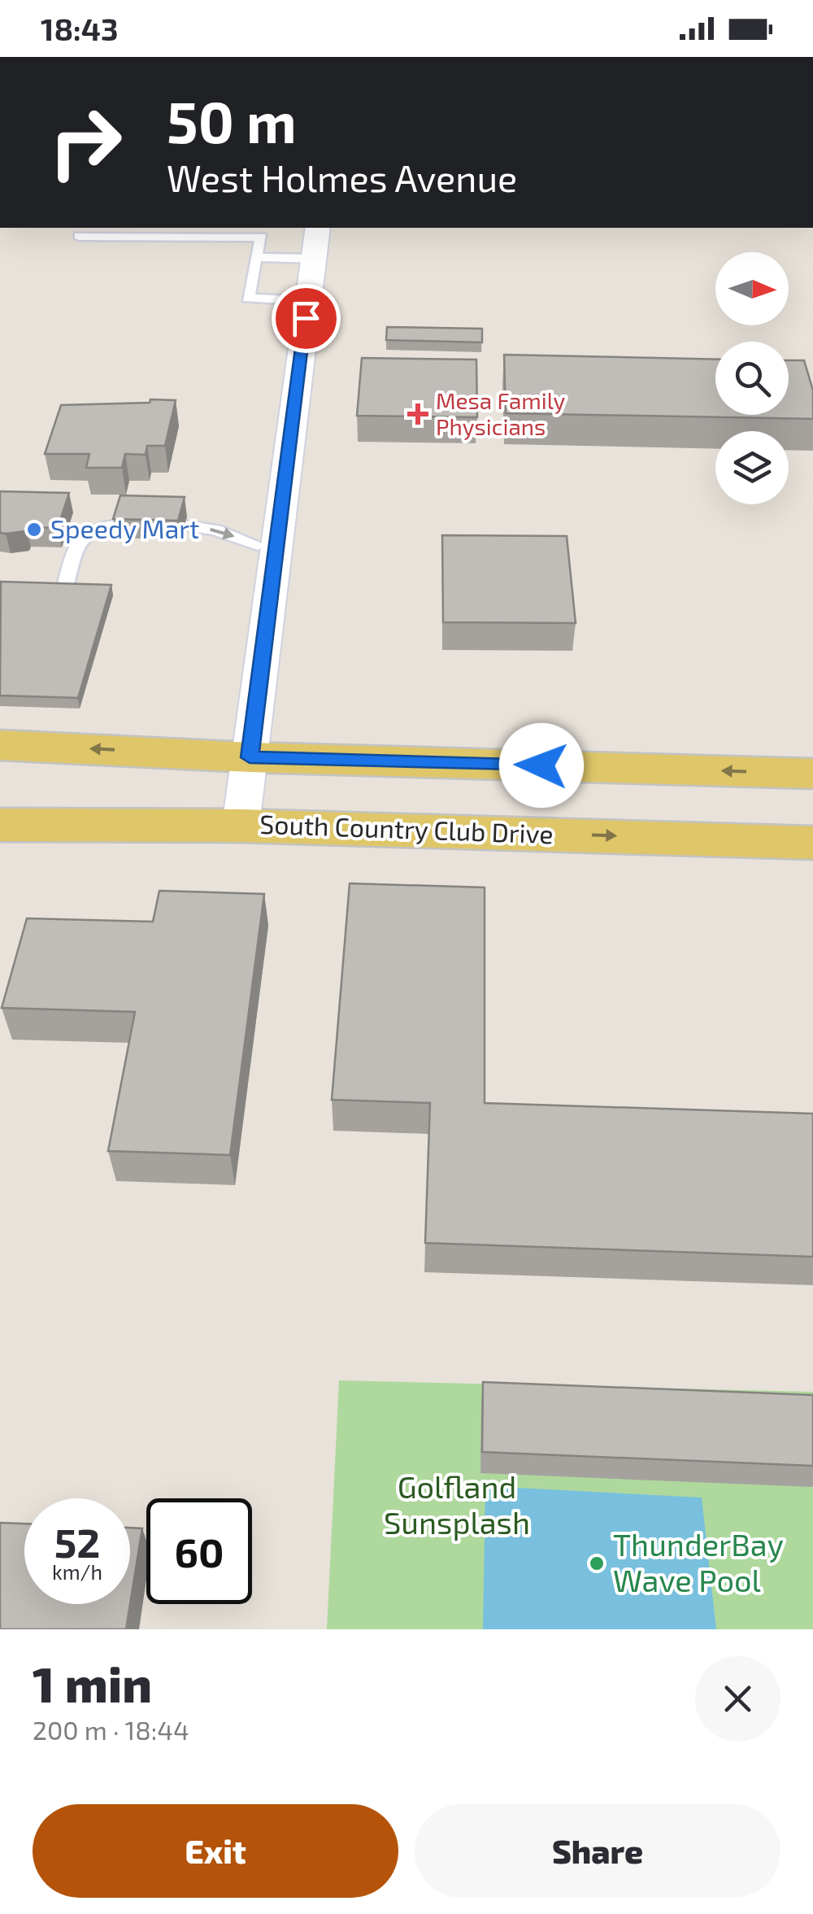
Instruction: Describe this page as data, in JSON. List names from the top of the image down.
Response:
{
  "streets": {
    "main road": ["South Country Club Drive"]
  },
  "parks": ["Golfland Sunsplash"],
  "places": {
    "health": ["Mesa Family Physicians"],
    "other": ["Speedy Mart", "ThunderBay Wave Pool"]
  },
  "north": "right",
  "page": {
    "status": "18:43",
    "turn": ["50 m", "West Holmes Avenue"],
    "speed": "52 km/h",
    "limit": "60",
    "heading": ["1 min", "200 m · 18:44"],
    "buttons": ["Exit", "Share"]
  }
}
